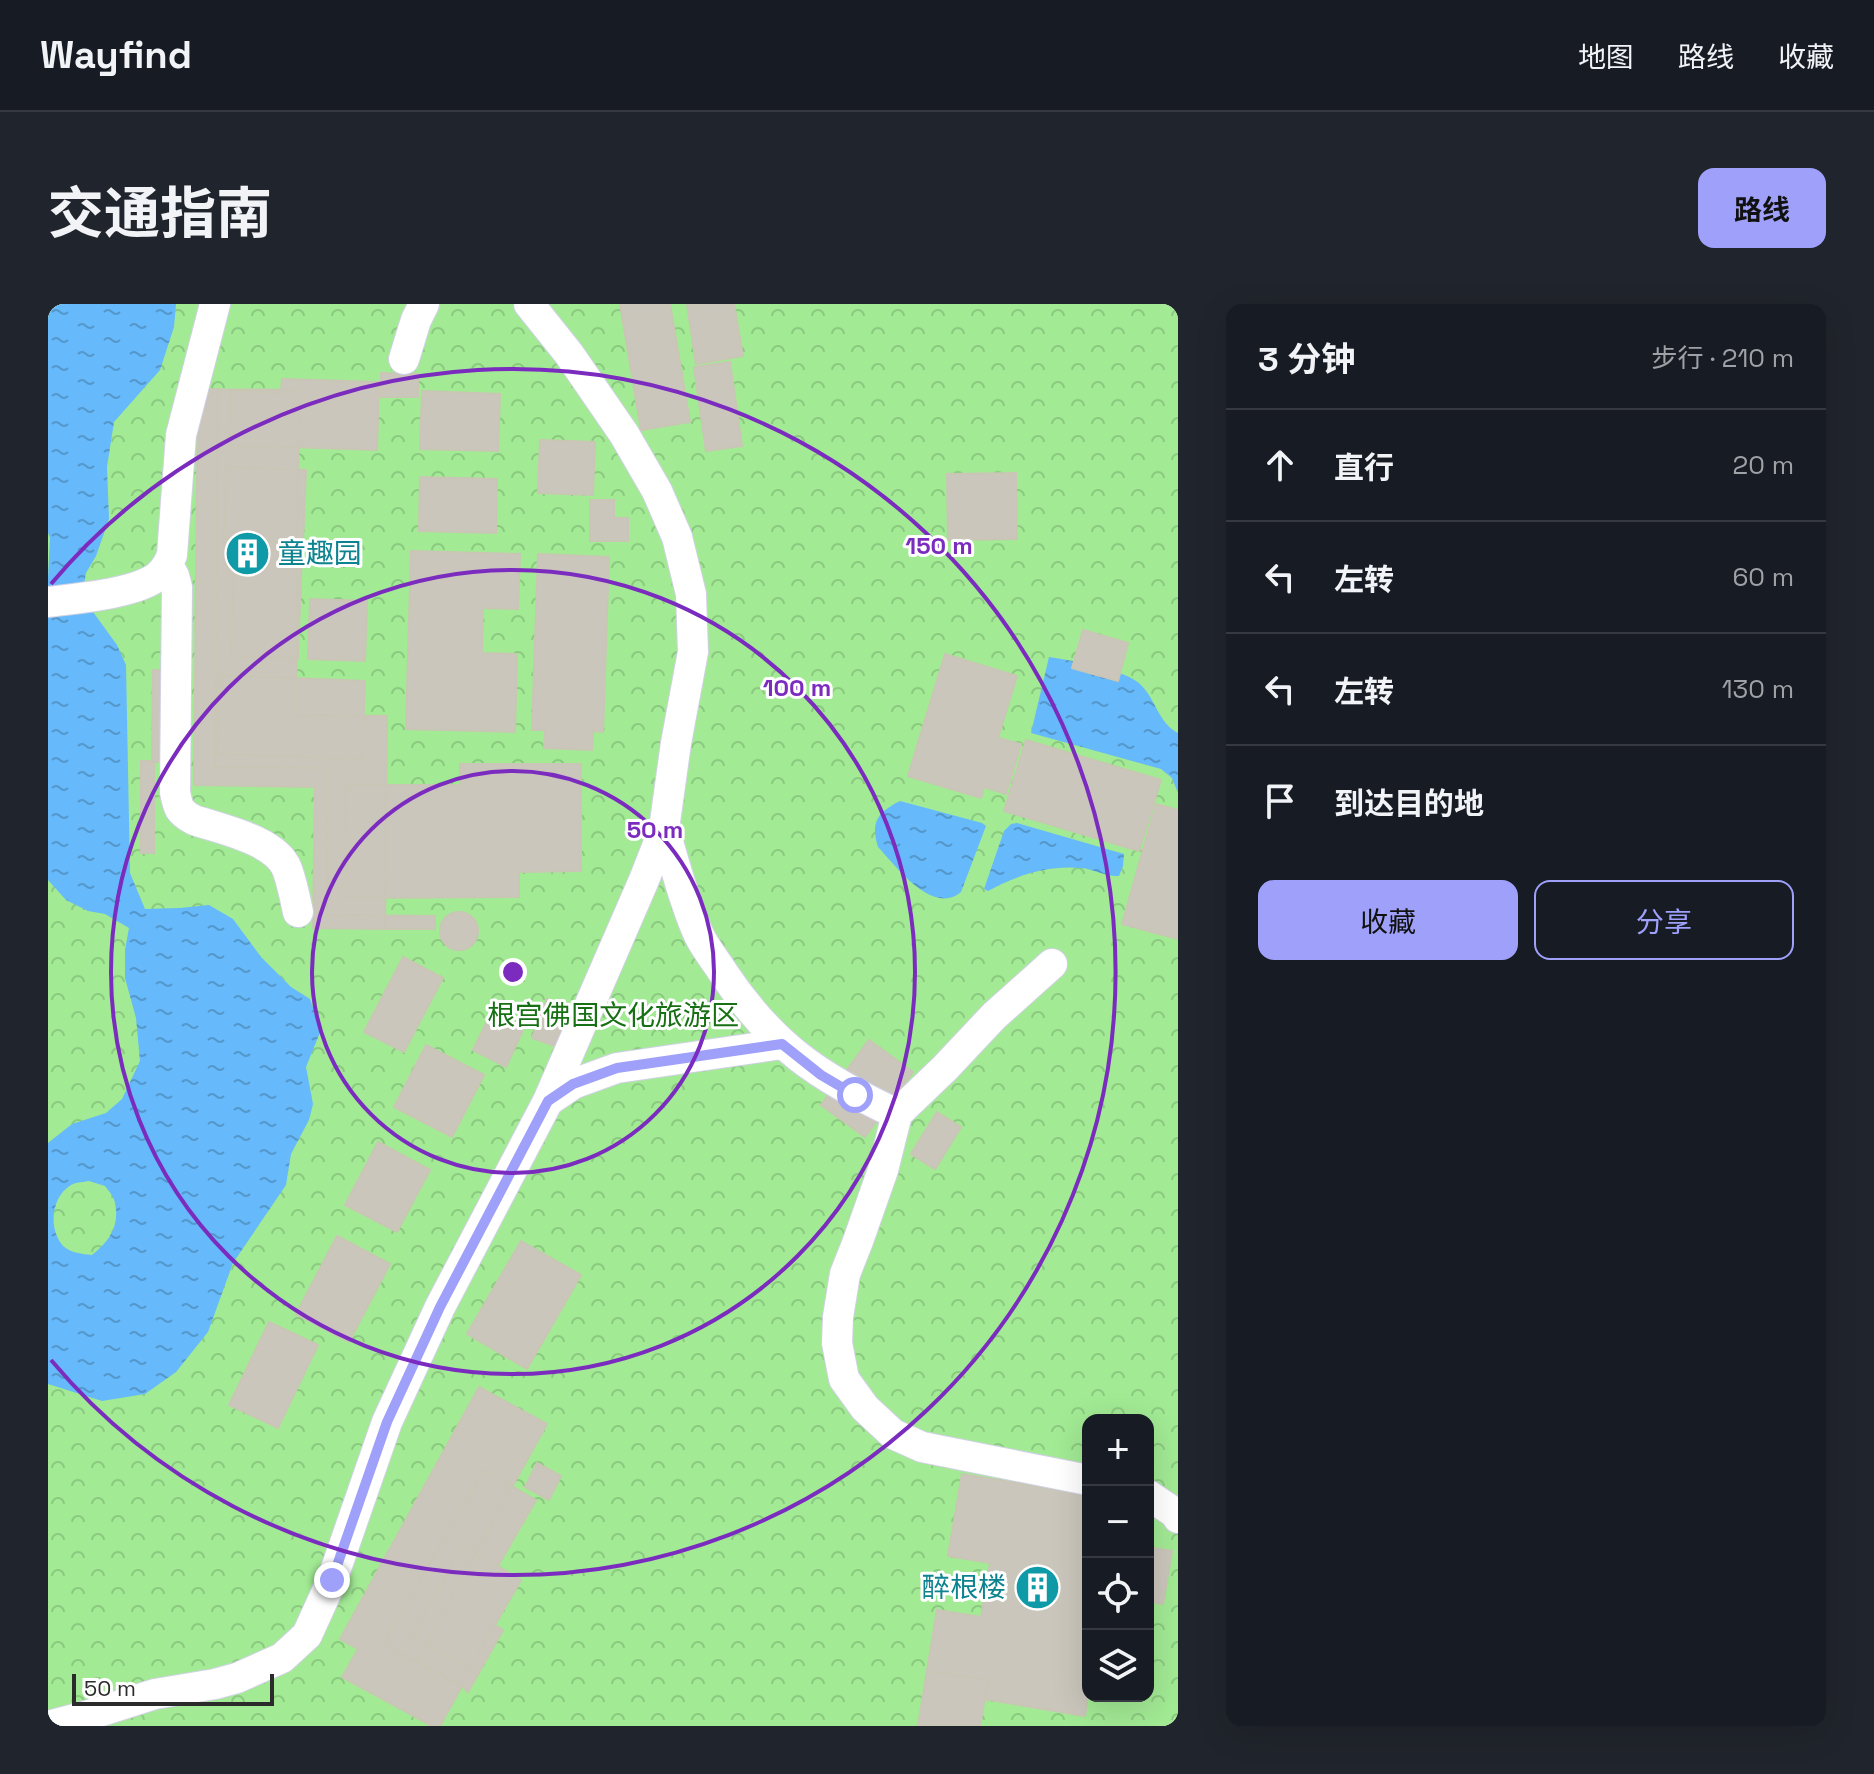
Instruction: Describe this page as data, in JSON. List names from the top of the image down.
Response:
{
  "parks": ["根宫佛国文化旅游区"],
  "places": {
    "building": ["童趣园", "醉根楼"]
  },
  "scale_bar": "50 m",
  "page": {
    "header": "Wayfind",
    "nav": ["地图", "路线", "收藏"],
    "title": "交通指南",
    "buttons": [
      "路线",
      ["收藏", "分享"]
    ],
    "heading": ["3 分钟", "步行 · 210 m"],
    "list": [
      ["直行", "20 m"],
      ["左转", "60 m"],
      ["左转", "130 m"],
      "到达目的地"
    ],
    "map_buttons": ["+", "−"],
    "scale": "50 m"
  },
  "rings": ["150 m", "100 m", "50 m"]
}
